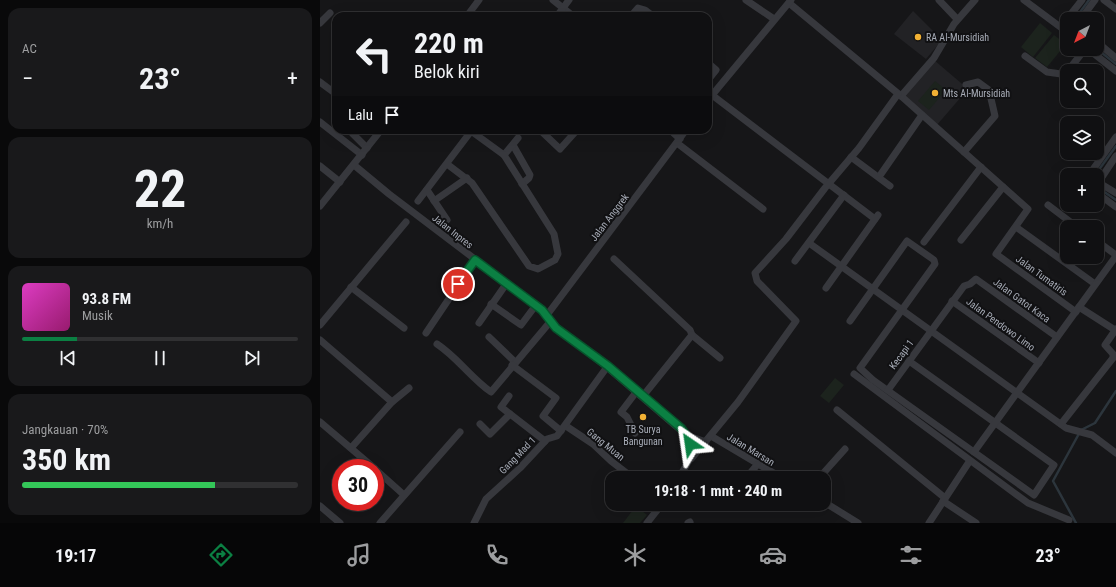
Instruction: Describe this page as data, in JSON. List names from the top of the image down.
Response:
{
  "streets": {
    "street": [
      "Jalan Anggrek",
      "Jalan Inpres",
      "Jalan Tumatiris",
      "Jalan Gatot Kaca",
      "Jalan Pendowo Limo",
      "Kecapi 1",
      "Gang Muan",
      "Jalan Marsan",
      "Gang Mad 1"
    ]
  },
  "crossings": [
    ["Jalan Anggrek", "Jalan Inpres"],
    ["Jalan Inpres", "Jalan Marsan"],
    ["Jalan Inpres", "Gang Mad 1"],
    ["Jalan Gatot Kaca", "Kecapi 1"],
    ["Jalan Pendowo Limo", "Kecapi 1"],
    ["Gang Muan", "Gang Mad 1"]
  ],
  "places": ["RA Al-Mursidiah", "Mts Al-Mursidiah", "TB Surya Bangunan"],
  "north": "bottom left",
  "page": {
    "tile": [
      "AC",
      ["22", "km/h"],
      ["Jangkauan · 70%", "350 km"]
    ],
    "map_buttons": ["+", "−"],
    "turn": ["220 m", "Belok kiri"],
    "heat": ["−", "23°", "+"],
    "then": "Lalu",
    "song": ["93.8 FM", "Musik"],
    "limit": "30",
    "trip": "19:18 · 1 mnt · 240 m",
    "tabs": ["19:17", "23°"]
  }
}
